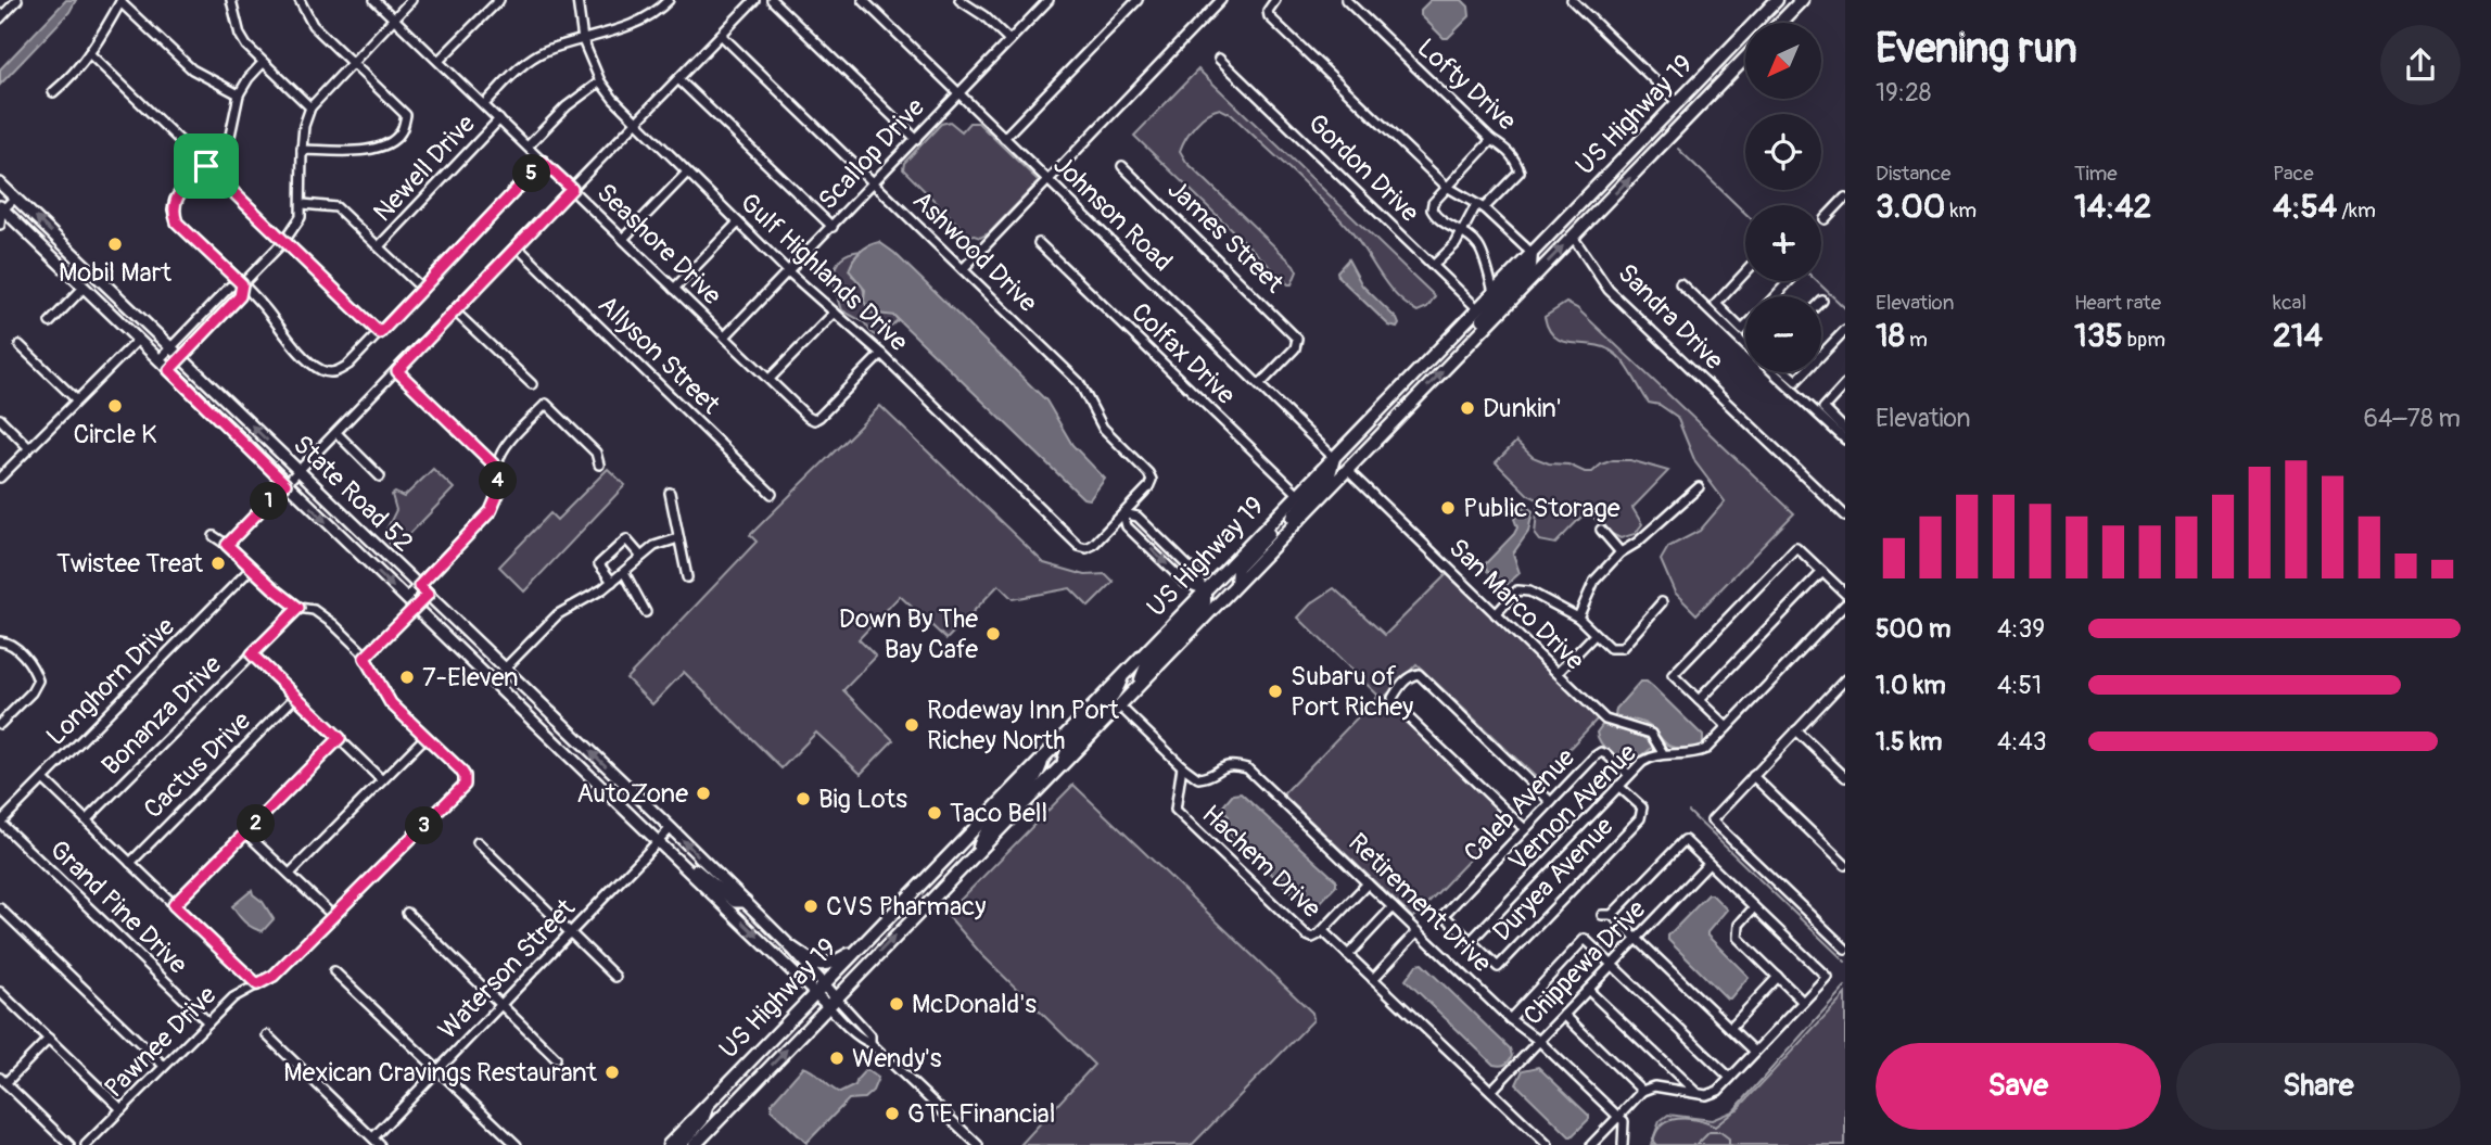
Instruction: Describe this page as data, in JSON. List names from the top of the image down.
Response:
{
  "streets": {
    "highway": ["US Highway 19"],
    "main road": ["State Road 52"],
    "street": [
      "Lofty Drive",
      "Scallop Drive",
      "Newell Drive",
      "Gordon Drive",
      "Johnson Road",
      "James Street",
      "Seashore Drive",
      "Ashwood Drive",
      "Gulf Highlands Drive",
      "Sandra Drive",
      "Colfax Drive",
      "Allyson Street",
      "San Marco Drive",
      "Longhorn Drive",
      "Bonanza Drive",
      "Cactus Drive",
      "Caleb Avenue",
      "Vernon Avenue",
      "Hachem Drive",
      "Duryea Avenue",
      "Retirement Drive",
      "Grand Pine Drive",
      "Chippewa Drive",
      "Waterson Street",
      "Pawnee Drive"
    ]
  },
  "crossings": [
    ["US Highway 19", "Gordon Drive"],
    ["US Highway 19", "Johnson Road"],
    ["US Highway 19", "Sandra Drive"],
    ["US Highway 19", "Colfax Drive"],
    ["US Highway 19", "State Road 52"],
    ["US Highway 19", "San Marco Drive"],
    ["Scallop Drive", "Johnson Road"],
    ["Scallop Drive", "Seashore Drive"],
    ["Scallop Drive", "Ashwood Drive"],
    ["Scallop Drive", "Gulf Highlands Drive"],
    ["Newell Drive", "Seashore Drive"],
    ["Newell Drive", "Gulf Highlands Drive"],
    ["Johnson Road", "James Street"],
    ["Seashore Drive", "Gulf Highlands Drive"],
    ["Ashwood Drive", "Gulf Highlands Drive"],
    ["State Road 52", "Waterson Street"],
    ["San Marco Drive", "Vernon Avenue"],
    ["Longhorn Drive", "Grand Pine Drive"],
    ["Caleb Avenue", "Vernon Avenue"],
    ["Caleb Avenue", "Duryea Avenue"],
    ["Vernon Avenue", "Duryea Avenue"],
    ["Hachem Drive", "Retirement Drive"],
    ["Hachem Drive", "Chippewa Drive"],
    ["Retirement Drive", "Chippewa Drive"],
    ["Grand Pine Drive", "Pawnee Drive"]
  ],
  "places": [
    "Mobil Mart",
    "Circle K",
    "Dunkin'",
    "Public Storage",
    "Twistee Treat",
    "Down By The Bay Cafe",
    "7-Eleven",
    "Subaru of Port Richey",
    "Rodeway Inn Port Richey North",
    "AutoZone",
    "Big Lots",
    "Taco Bell",
    "CVS Pharmacy",
    "McDonald's",
    "Wendy's",
    "Mexican Cravings Restaurant",
    "GTE Financial"
  ],
  "north": "bottom left",
  "page": {
    "heading": ["Evening run", "19:28"],
    "map_buttons": ["+", "−"],
    "stats": [
      ["Distance", "3.00 km"],
      ["Time", "14:42"],
      ["Pace", "4:54 /km"],
      ["Elevation", "18 m"],
      ["Heart rate", "135 bpm"],
      ["kcal", "214"]
    ],
    "pins": [
      "5",
      "4",
      "1",
      "2",
      "3"
    ],
    "chart": ["Elevation", "64–78 m"],
    "list": [
      {
        "name": "500 m",
        "note": "4:39"
      },
      {
        "name": "1.0 km",
        "note": "4:51"
      },
      {
        "name": "1.5 km",
        "note": "4:43"
      }
    ],
    "buttons": ["Save", "Share"]
  }
}
